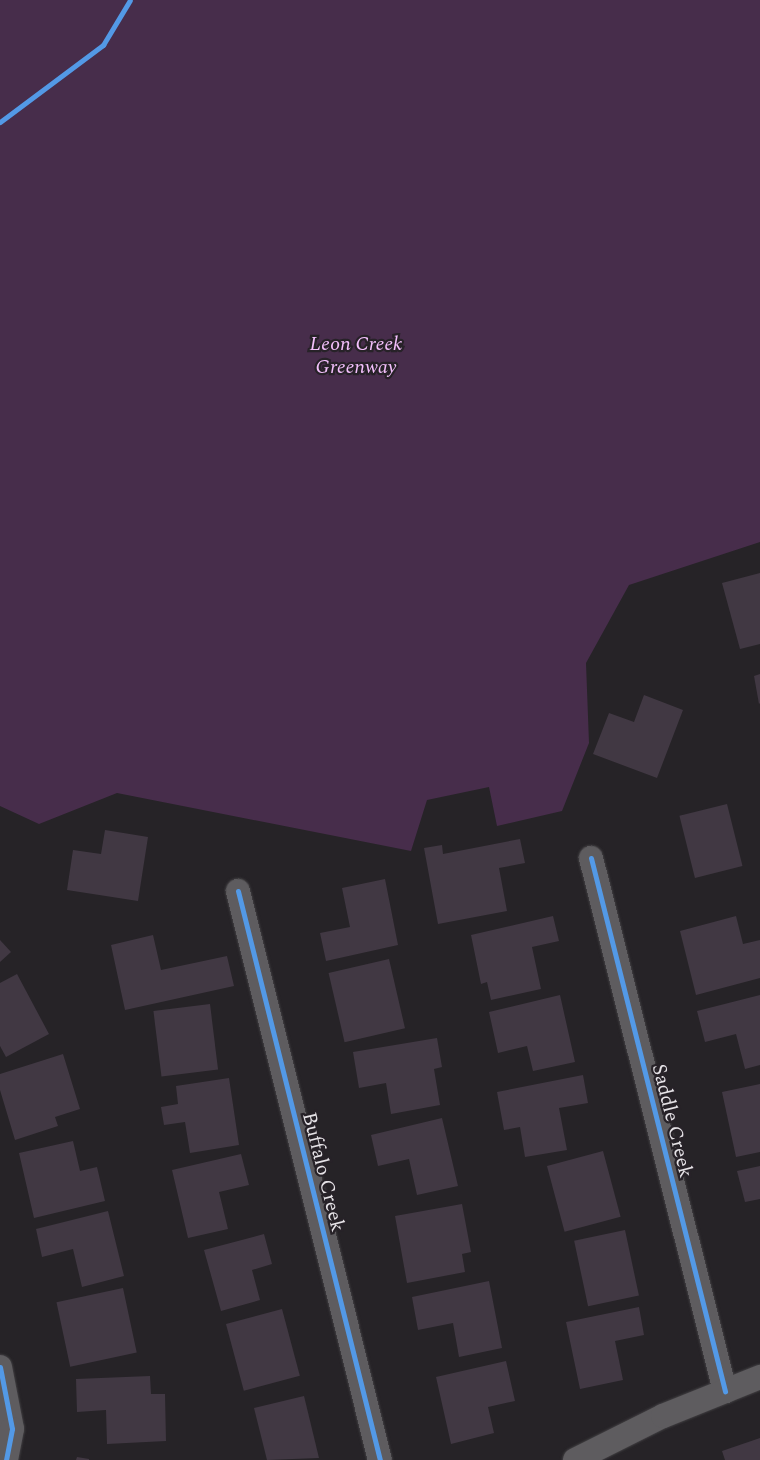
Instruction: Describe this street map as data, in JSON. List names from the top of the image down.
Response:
{
  "streets": {
    "street": ["Saddle Creek", "Buffalo Creek"]
  },
  "parks": ["Leon Creek Greenway"]
}
